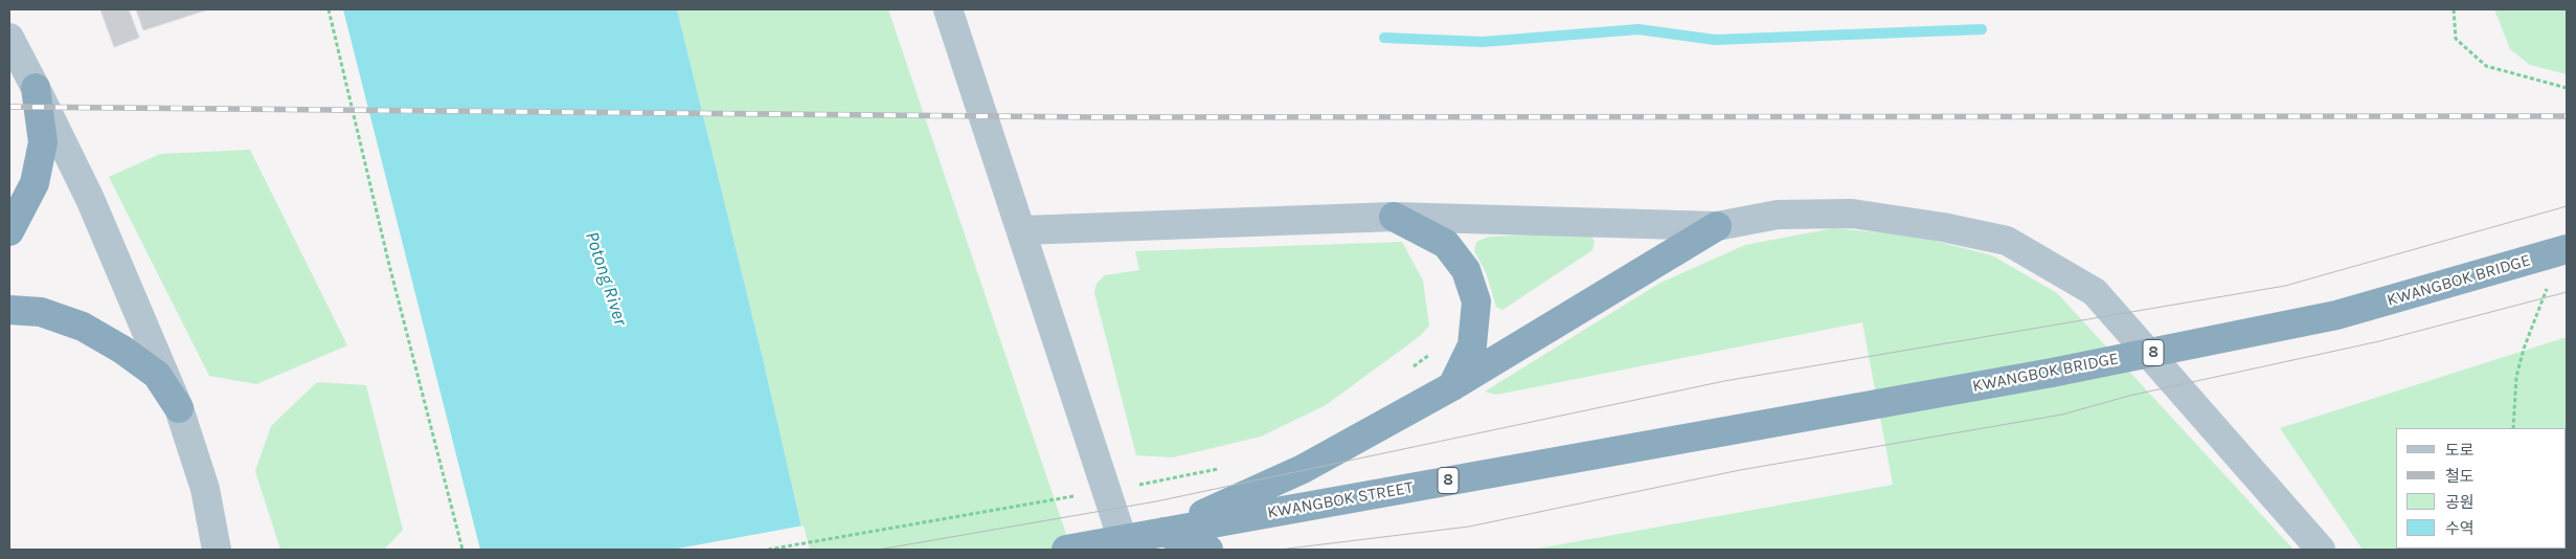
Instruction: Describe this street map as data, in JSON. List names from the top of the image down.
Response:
{
  "streets": {
    "highway": ["KWANGBOK BRIDGE", "8", "KWANGBOK STREET"]
  },
  "crossings": [
    ["KWANGBOK BRIDGE", "KWANGBOK STREET"],
    ["8", "KWANGBOK STREET"]
  ],
  "water": ["Potong River"],
  "legend": [
    "도로",
    "철도",
    "공원",
    "수역"
  ]
}
